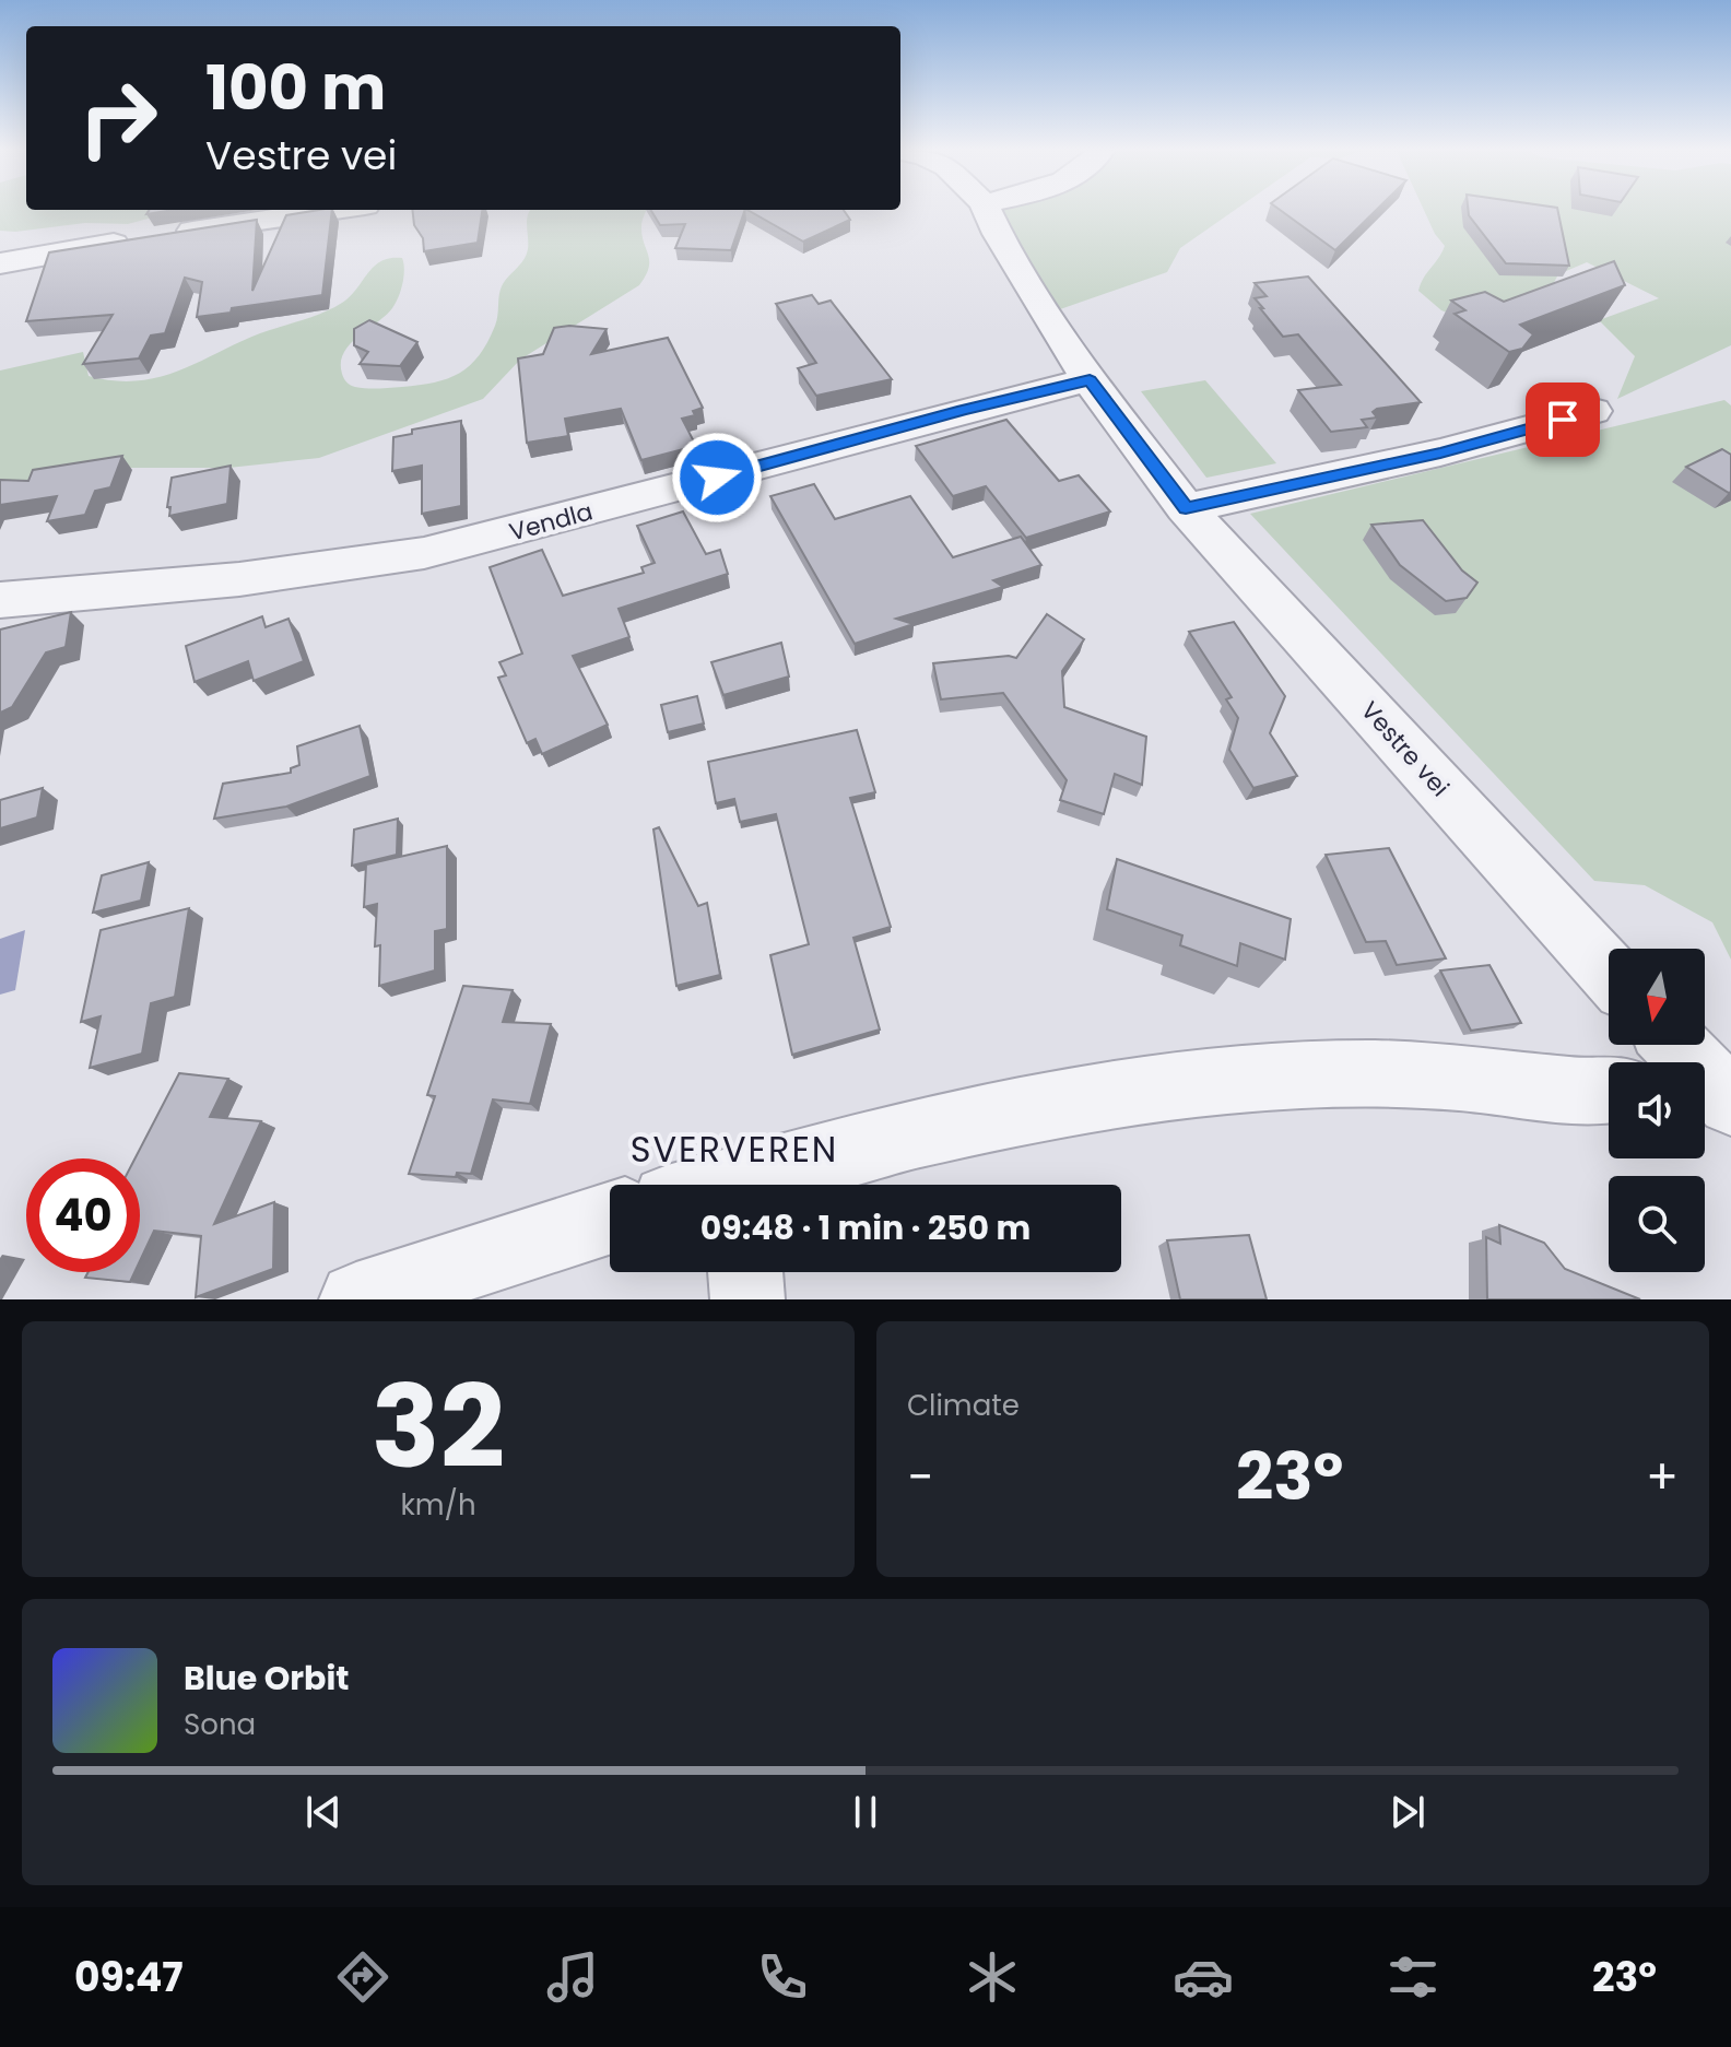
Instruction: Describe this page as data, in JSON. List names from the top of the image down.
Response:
{
  "streets": {
    "street": ["Vendla", "Vestre vei"]
  },
  "crossings": [
    ["Vendla", "Vestre vei"]
  ],
  "districts": ["SVERVEREN"],
  "north": "bottom",
  "page": {
    "turn": ["100 m", "Vestre vei"],
    "limit": "40",
    "trip": "09:48 · 1 min · 250 m",
    "tile": [
      ["32", "km/h"],
      "Climate"
    ],
    "heat": ["−", "23°", "+"],
    "song": ["Blue Orbit", "Sona"],
    "tabs": ["09:47", "23°"]
  }
}
